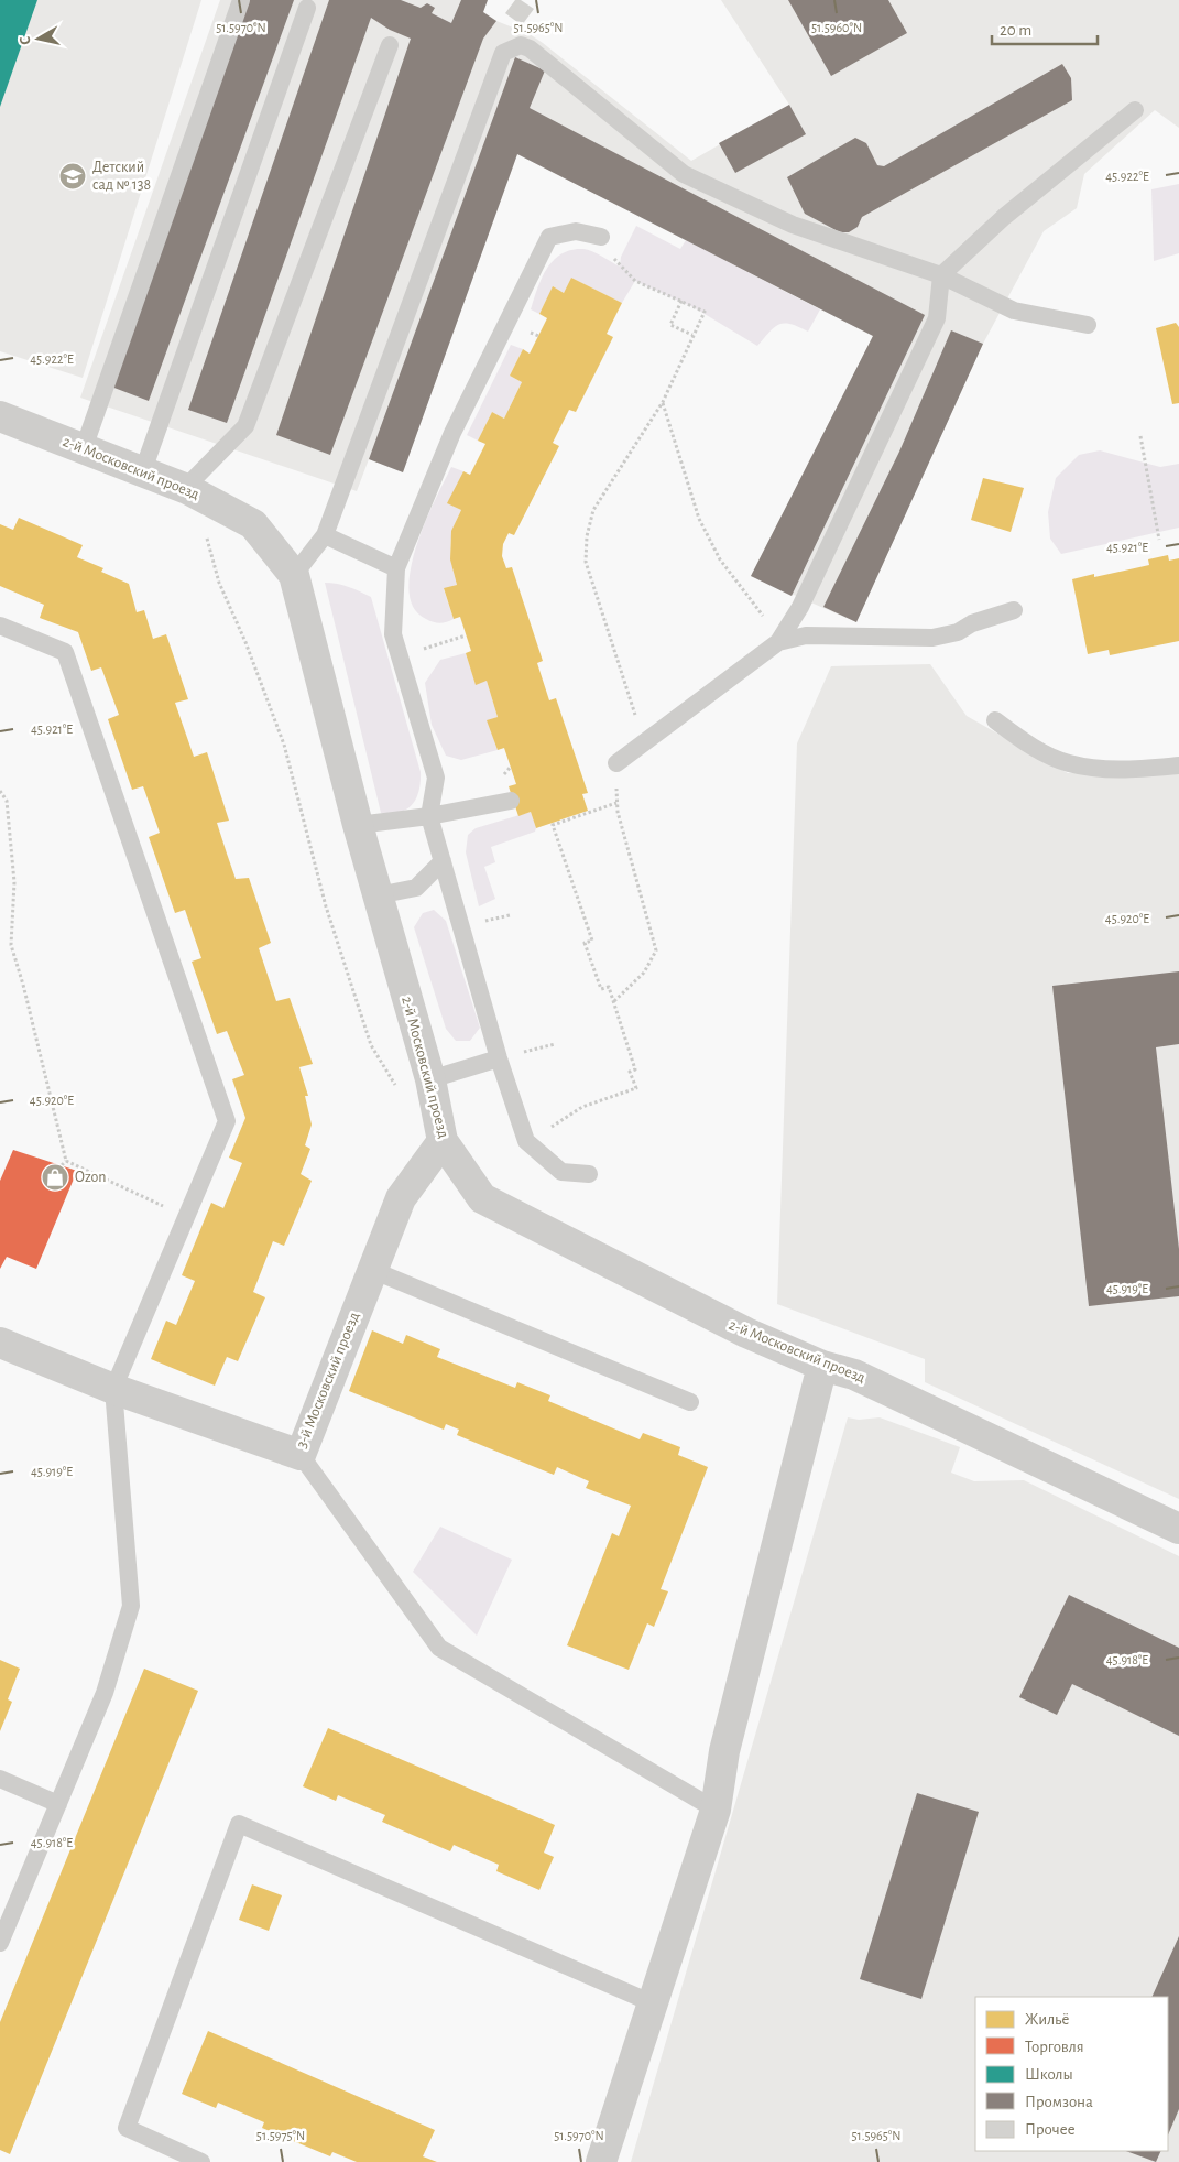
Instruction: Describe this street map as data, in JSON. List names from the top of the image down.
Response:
{
  "streets": {
    "street": ["2-й Московский проезд", "3-й Московский проезд"]
  },
  "crossings": [
    ["2-й Московский проезд", "3-й Московский проезд"]
  ],
  "places": {
    "school or university": ["Детский сад № 138"],
    "shop": ["Ozon"]
  },
  "legend": [
    "Жильё",
    "Торговля",
    "Школы",
    "Промзона",
    "Прочее"
  ],
  "scale_bar": "20 m",
  "north": "left",
  "coordinates": [
    "51.5970°N",
    "51.5965°N",
    "51.5960°N",
    "45.922°E",
    "45.921°E",
    "45.920°E",
    "45.919°E",
    "45.918°E",
    "51.5975°N"
  ]
}
